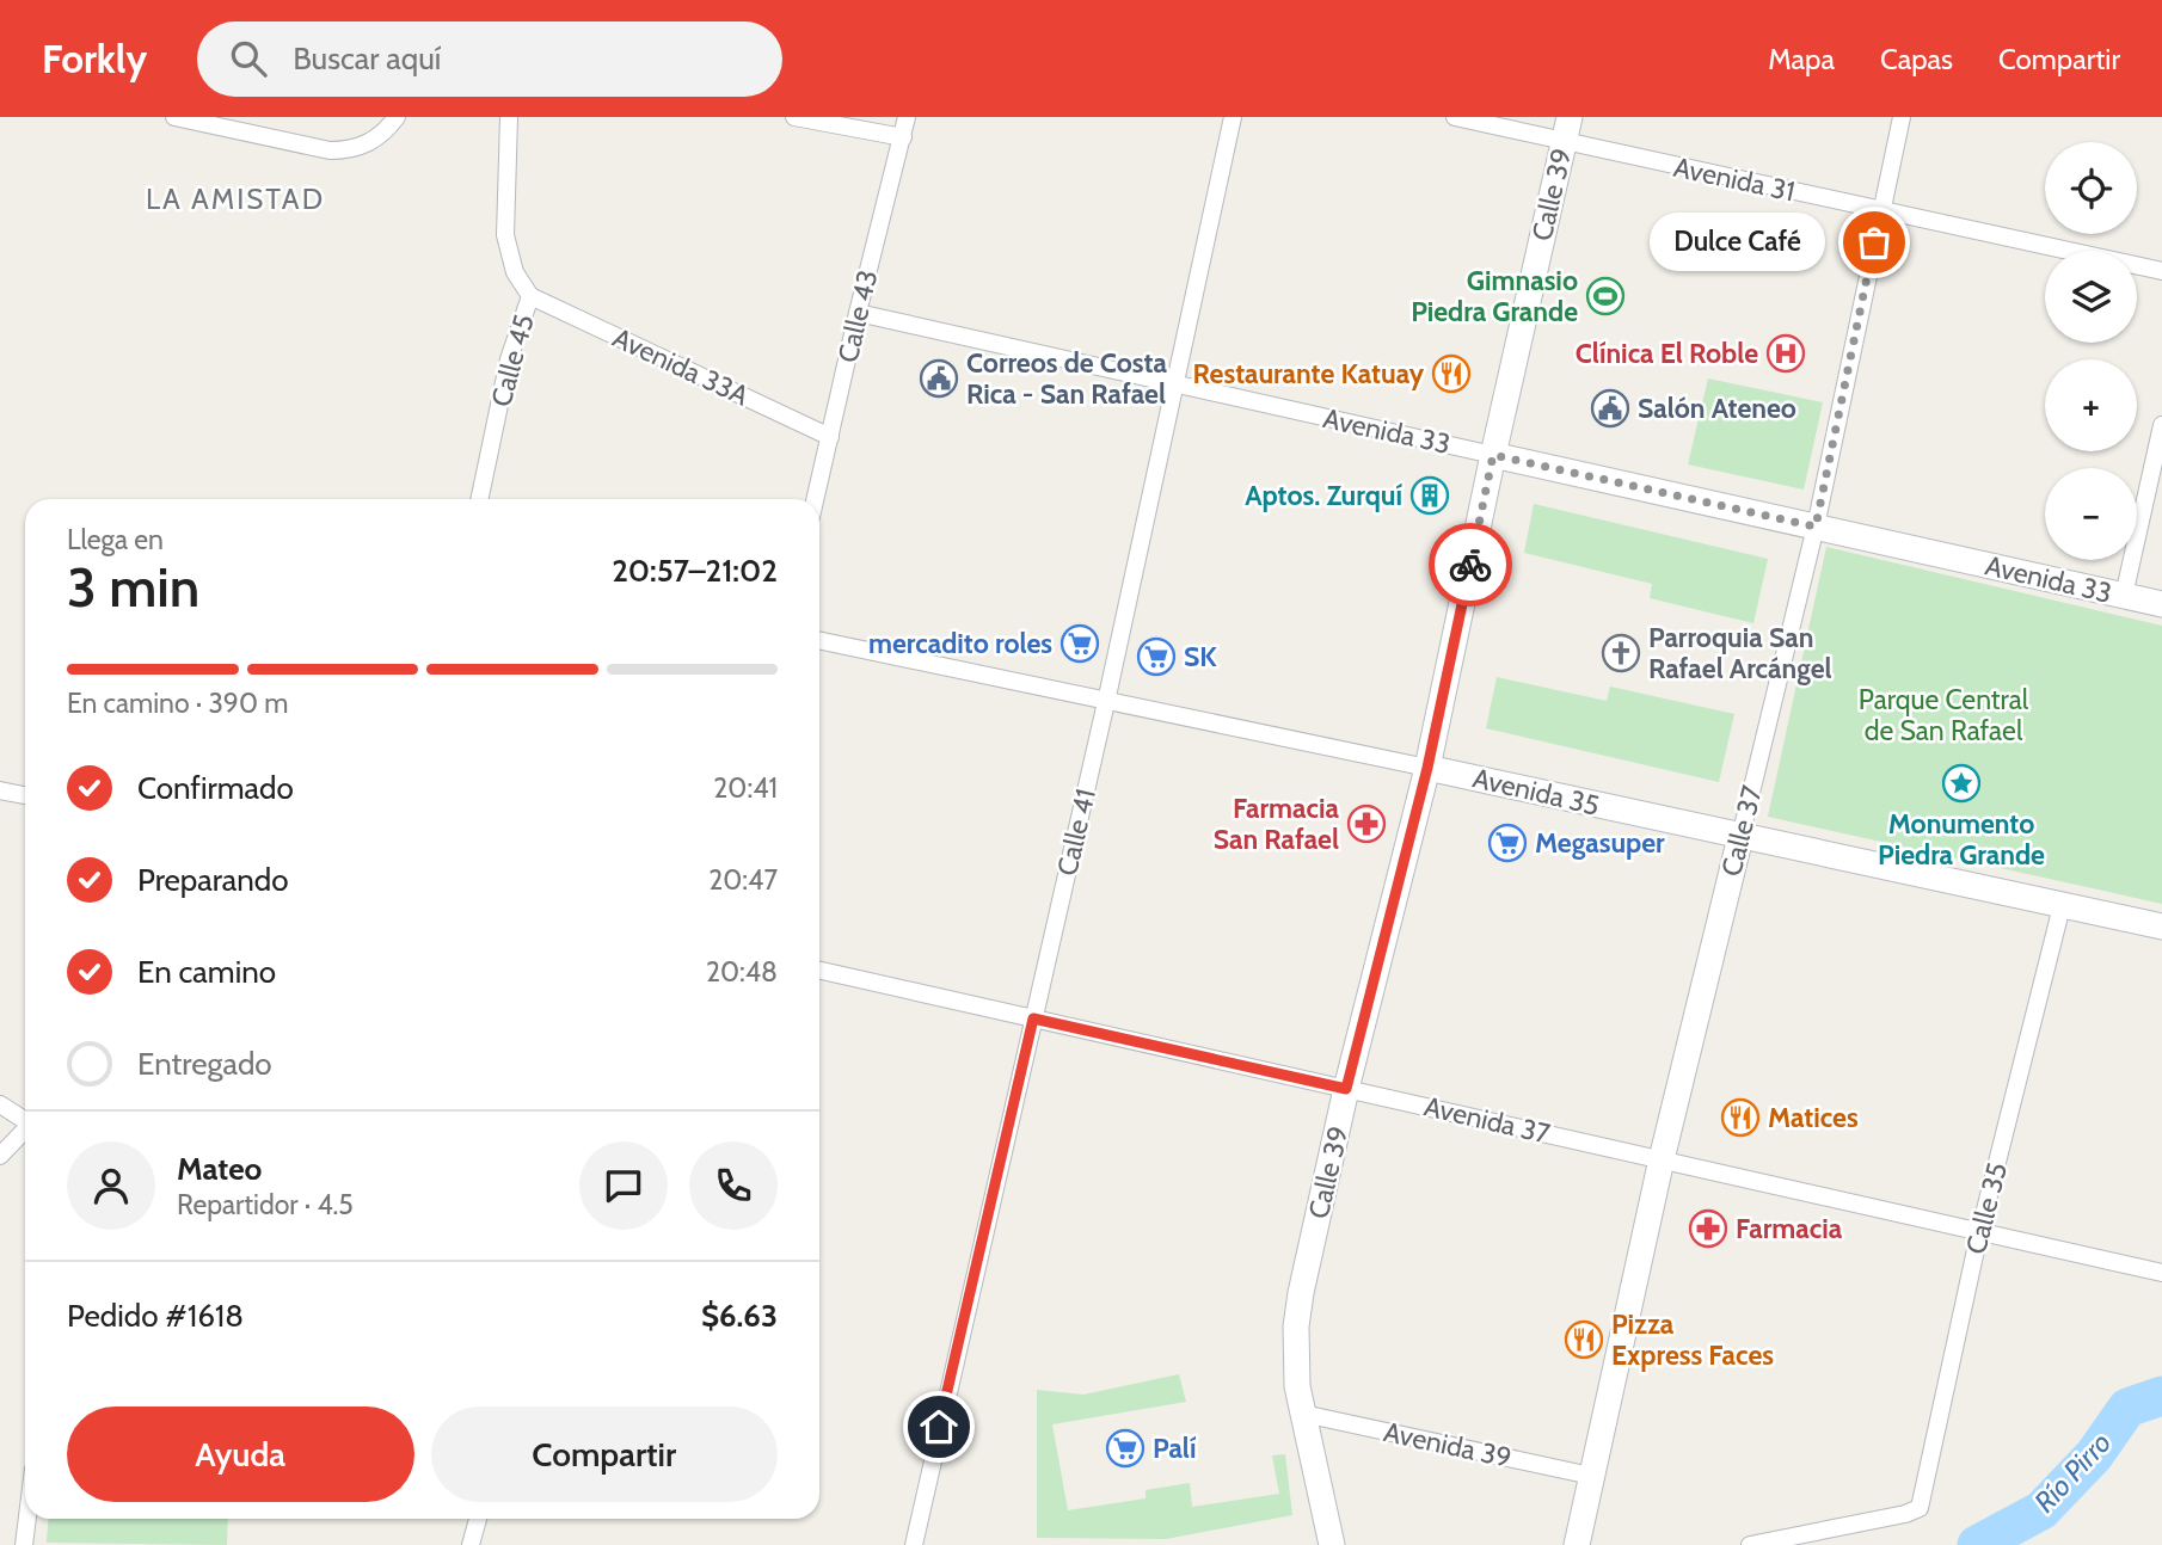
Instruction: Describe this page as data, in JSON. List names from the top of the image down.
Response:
{
  "streets": {
    "main road": [
      "Calle 39",
      "Avenida 33",
      "Avenida 35",
      "Calle 37"
    ],
    "street": [
      "Avenida 31",
      "Calle 43",
      "Calle 45",
      "Avenida 33A",
      "Calle 41",
      "Avenida 37",
      "Calle 35",
      "Avenida 39"
    ]
  },
  "crossings": [
    ["Avenida 31", "Calle 39"],
    ["Avenida 31", "Calle 37"],
    ["Calle 39", "Avenida 33"],
    ["Calle 39", "Avenida 35"],
    ["Calle 39", "Avenida 37"],
    ["Calle 39", "Avenida 39"],
    ["Calle 43", "Avenida 33A"],
    ["Calle 43", "Avenida 33"],
    ["Calle 45", "Avenida 33A"],
    ["Avenida 33", "Calle 37"],
    ["Avenida 33", "Calle 41"],
    ["Avenida 35", "Calle 37"],
    ["Avenida 35", "Calle 41"],
    ["Avenida 35", "Calle 35"],
    ["Calle 37", "Avenida 37"],
    ["Calle 37", "Avenida 39"],
    ["Calle 41", "Avenida 37"],
    ["Avenida 37", "Calle 35"]
  ],
  "districts": ["LA AMISTAD"],
  "water": ["Río Pirro"],
  "parks": ["Parque Central de San Rafael"],
  "places": {
    "other": ["Dulce Café"],
    "sports": ["Gimnasio Piedra Grande"],
    "hospital": ["Clínica El Roble"],
    "restaurant": ["Restaurante Katuay", "Matices", "Pizza Express Faces"],
    "public building": ["Correos de Costa Rica - San Rafael", "Salón Ateneo"],
    "building": ["Aptos. Zurquí"],
    "supermarket": [
      "mercadito roles",
      "SK",
      "Megasuper",
      "Palí"
    ],
    "church": ["Parroquia San Rafael Arcángel"],
    "place": ["Monumento Piedra Grande"],
    "pharmacy": ["Farmacia San Rafael", "Farmacia"]
  },
  "page": {
    "header": "Forkly",
    "search": "Buscar aquí",
    "nav": ["Mapa", "Capas", "Compartir"],
    "map_buttons": ["+", "−"],
    "bubble": "Dulce Café",
    "heading": ["3 min", "Llega en", "20:57–21:02"],
    "panel": [
      "Mateo",
      "Repartidor · 4.5",
      "Pedido #1618",
      "$6.63"
    ],
    "bar": "En camino · 390 m",
    "list": [
      ["Confirmado", "20:41"],
      ["Preparando", "20:47"],
      ["En camino", "20:48"],
      "Entregado"
    ],
    "buttons": ["Ayuda", "Compartir"]
  }
}
